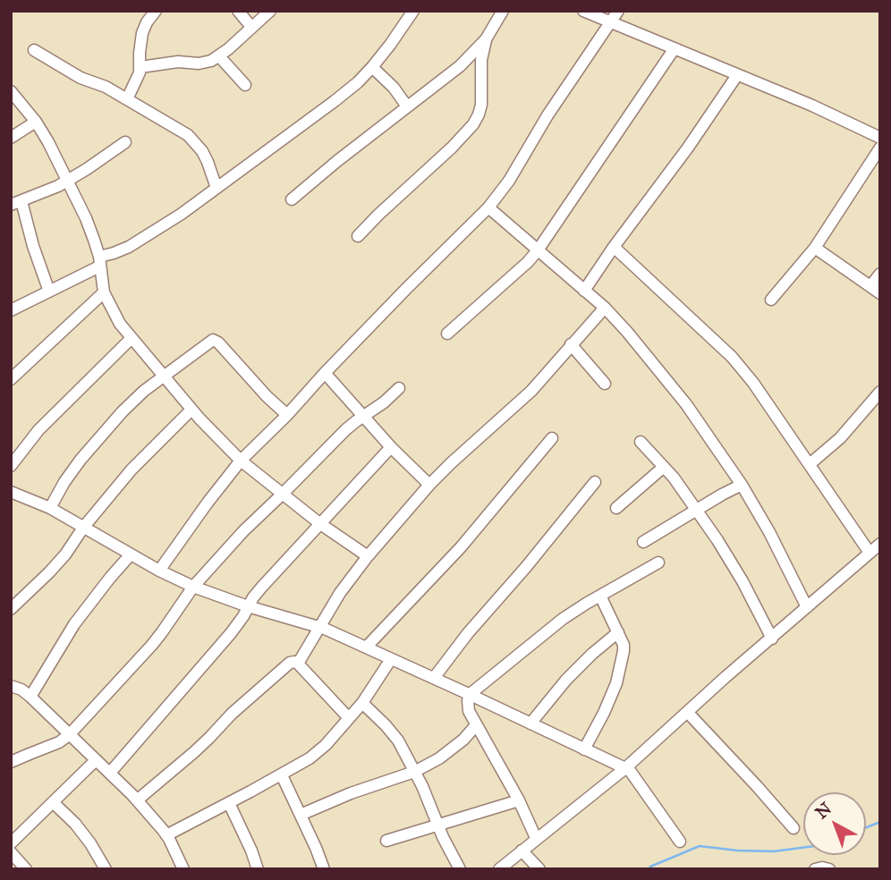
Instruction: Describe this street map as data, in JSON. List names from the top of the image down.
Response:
{
  "north": "top left"
}
